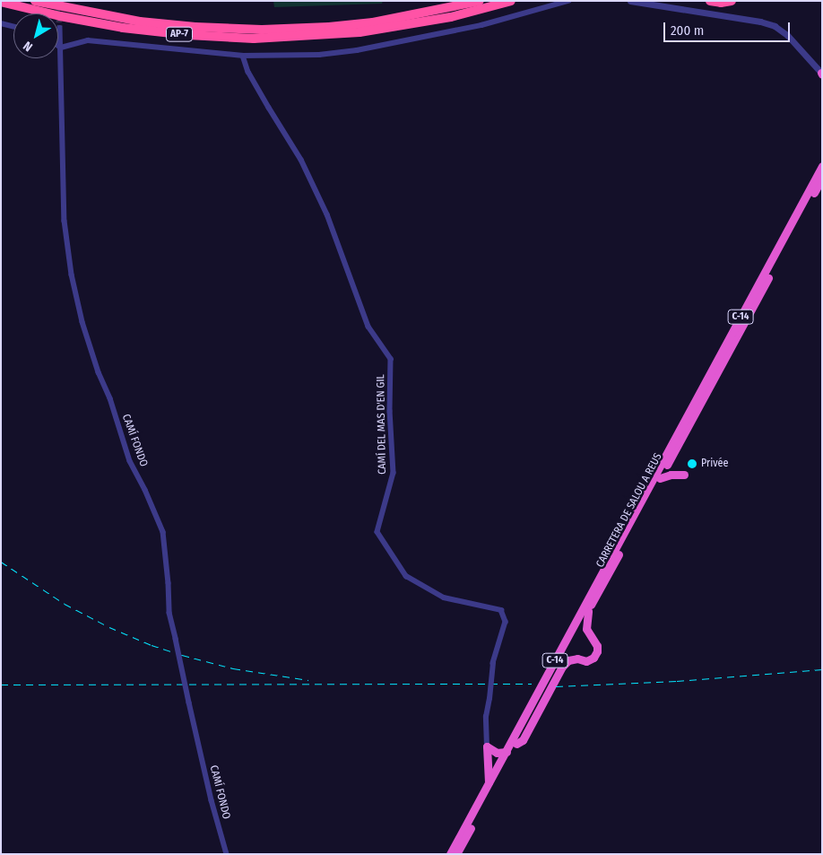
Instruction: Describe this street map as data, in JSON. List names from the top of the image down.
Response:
{
  "streets": {
    "highway": ["AP-7", "C-14", "CARRETERA DE SALOU A REUS"],
    "street": ["CAMÍ DEL MAS D'EN GIL", "CAMÍ FONDO"]
  },
  "places": ["Privée"],
  "scale_bar": "200 m",
  "north": "bottom left"
}
